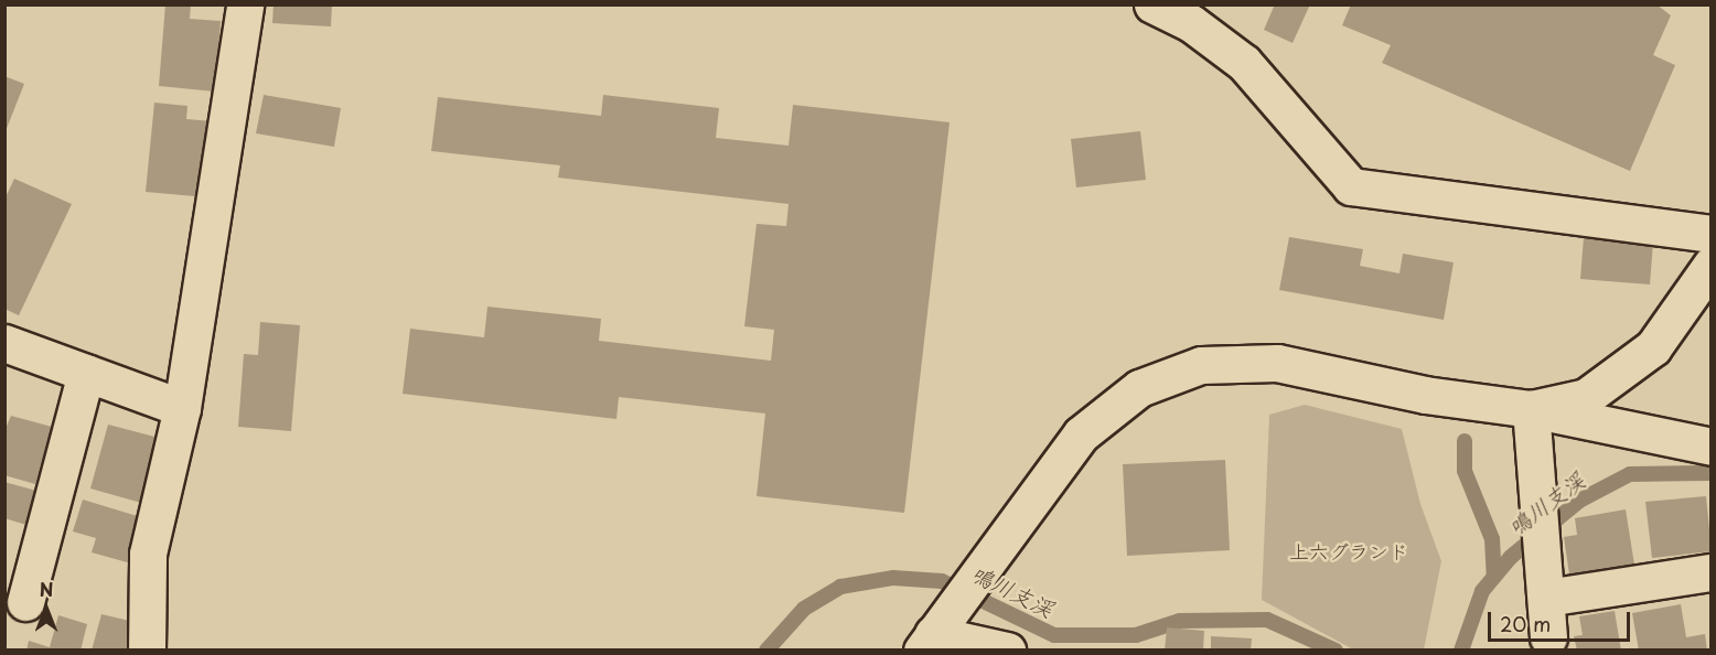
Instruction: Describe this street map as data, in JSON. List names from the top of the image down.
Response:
{
  "water": ["鳴川支渓"],
  "parks": ["上六グランド"],
  "scale_bar": "20 m",
  "north": "top"
}
